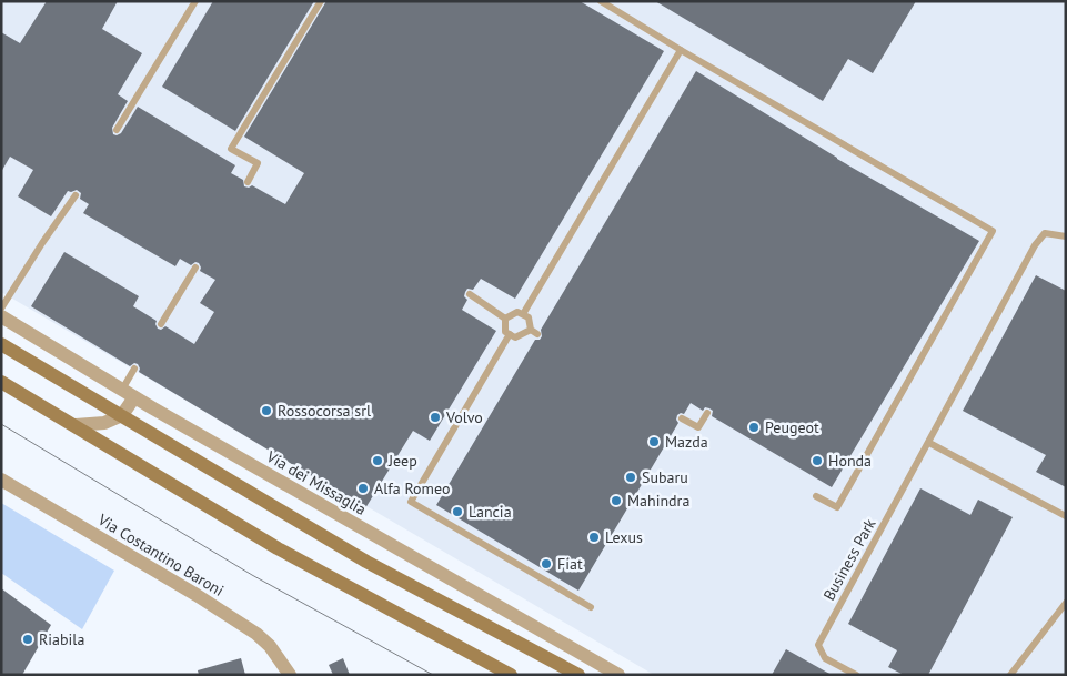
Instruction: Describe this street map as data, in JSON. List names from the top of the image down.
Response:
{
  "streets": {
    "street": ["Via dei Missaglia", "Via Costantino Baroni"],
    "lane": ["Business Park"]
  },
  "places": [
    "Rossocorsa srl",
    "Volvo",
    "Peugeot",
    "Mazda",
    "Jeep",
    "Honda",
    "Subaru",
    "Alfa Romeo",
    "Mahindra",
    "Lancia",
    "Lexus",
    "Fiat",
    "Riabila"
  ]
}
